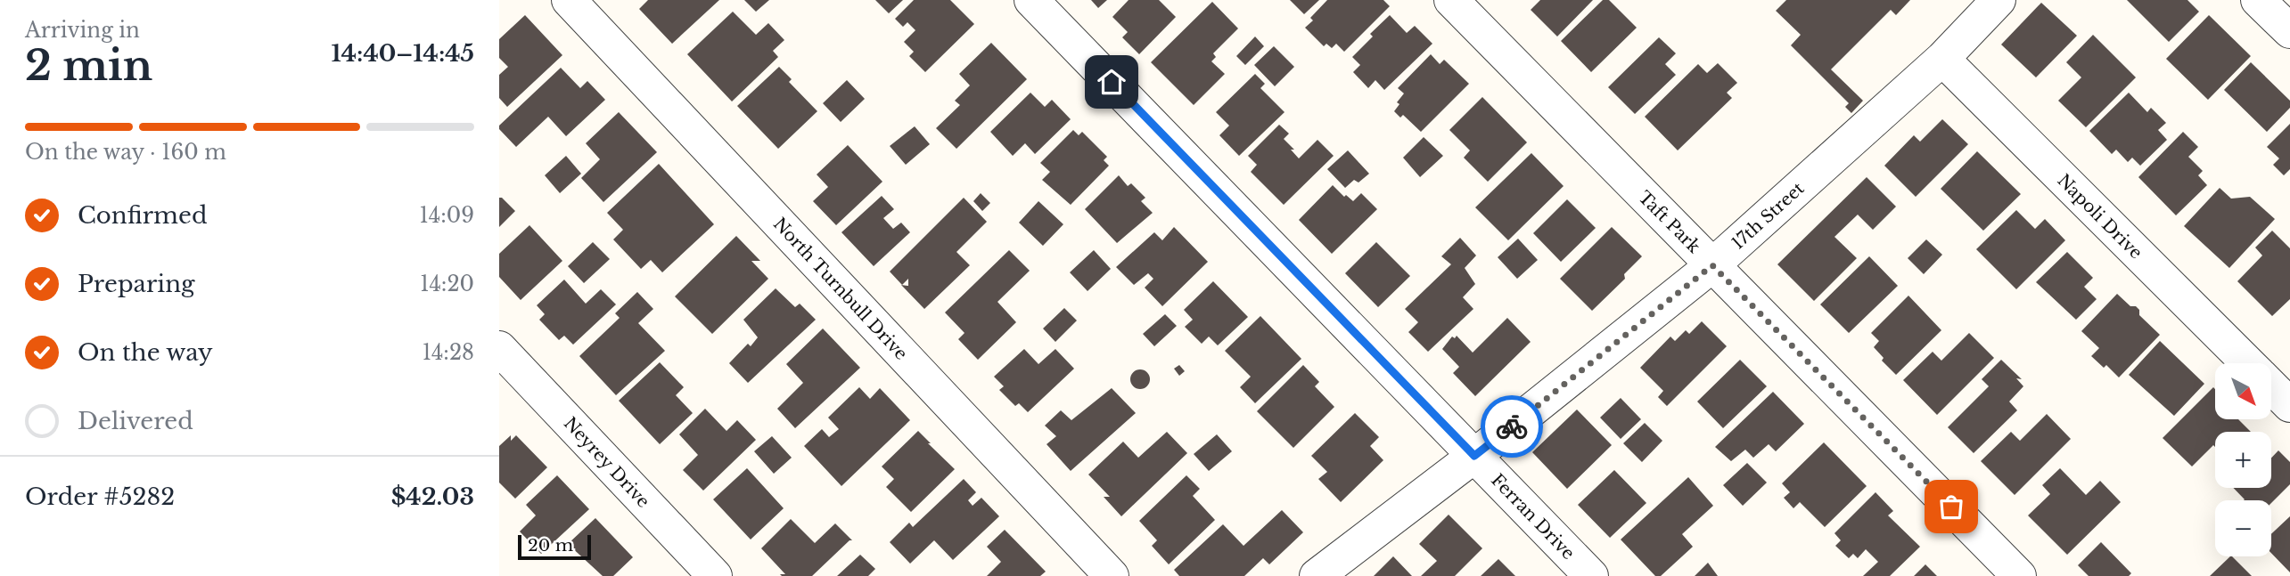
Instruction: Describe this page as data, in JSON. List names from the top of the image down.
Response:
{
  "streets": {
    "street": [
      "17th Street",
      "Napoli Drive",
      "Taft Park",
      "North Turnbull Drive",
      "Neyrey Drive",
      "Ferran Drive"
    ]
  },
  "crossings": [
    ["17th Street", "Napoli Drive"],
    ["17th Street", "Taft Park"],
    ["17th Street", "Ferran Drive"]
  ],
  "scale_bar": "20 m",
  "north": "bottom right",
  "page": {
    "heading": ["2 min", "Arriving in", "14:40–14:45"],
    "panel": ["Order #5282", "$42.03"],
    "bar": "On the way · 160 m",
    "list": [
      ["Confirmed", "14:09"],
      ["Preparing", "14:20"],
      ["On the way", "14:28"],
      "Delivered"
    ],
    "map_buttons": ["+", "−"],
    "scale": "20 m"
  }
}
